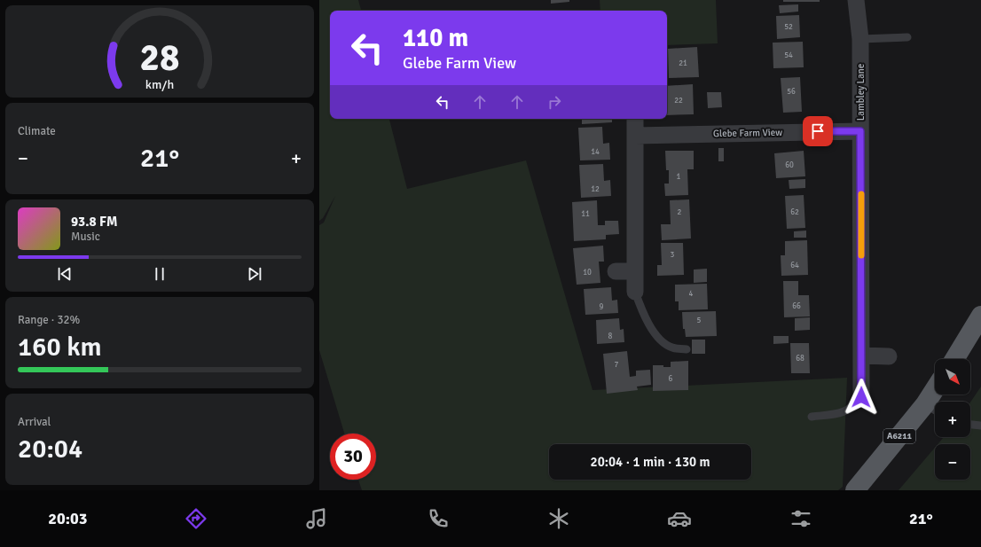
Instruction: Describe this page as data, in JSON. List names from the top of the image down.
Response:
{
  "streets": {
    "main road": ["A6211"],
    "street": ["Lambley Lane", "Glebe Farm View"]
  },
  "crossings": [
    ["Lambley Lane", "Glebe Farm View"]
  ],
  "house_numbers": [
    "52",
    "54",
    "21",
    "56",
    "22",
    "14",
    "60",
    "1",
    "12",
    "2",
    "62",
    "11",
    "3",
    "64",
    "10",
    "4",
    "66",
    "9",
    "5",
    "8",
    "68",
    "7",
    "6"
  ],
  "north": "bottom right",
  "page": {
    "turn": ["110 m", "Glebe Farm View"],
    "tile": [
      "Climate",
      ["Range · 32%", "160 km"],
      ["Arrival", "20:04"]
    ],
    "heat": ["−", "21°", "+"],
    "song": ["93.8 FM", "Music"],
    "map_buttons": ["+", "−"],
    "limit": "30",
    "trip": "20:04 · 1 min · 130 m",
    "tabs": ["20:03", "21°"],
    "gauge": ["28", "km/h"]
  }
}
